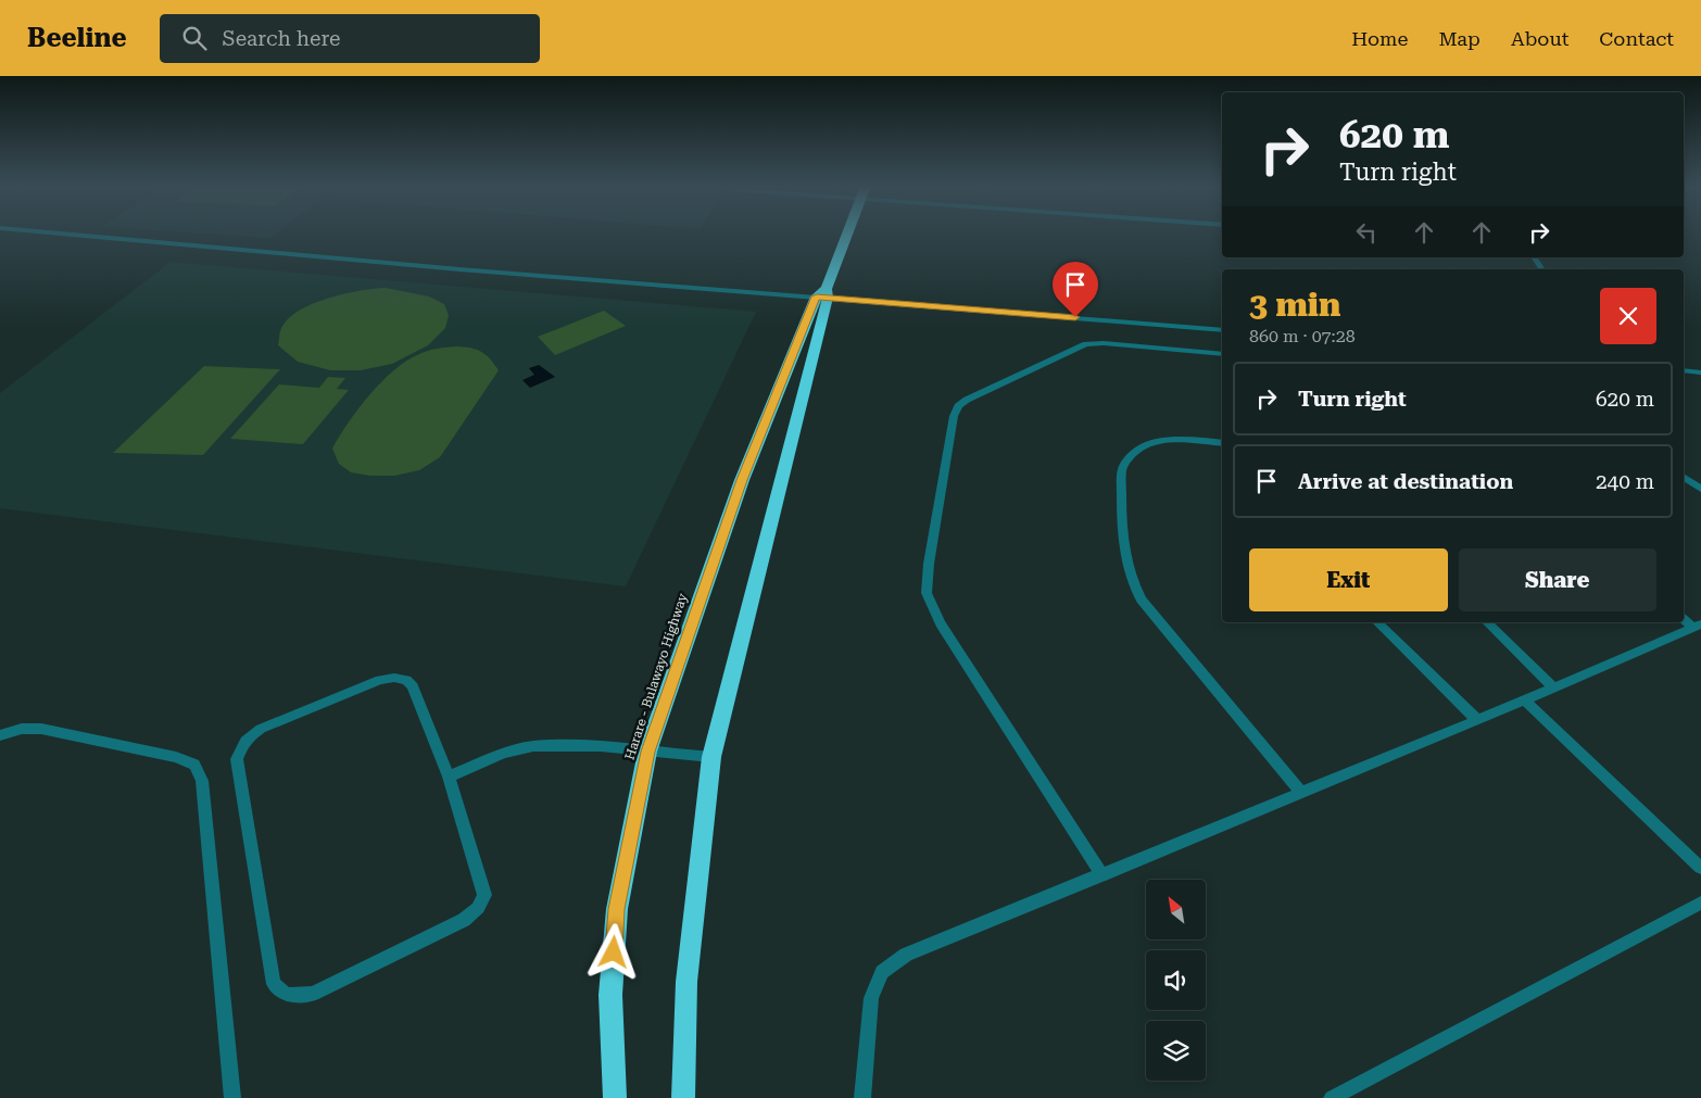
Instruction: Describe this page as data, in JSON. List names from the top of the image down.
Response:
{
  "streets": {
    "highway": ["Harare - Bulawayo Highway"]
  },
  "north": "top left",
  "page": {
    "header": "Beeline",
    "search": "Search here",
    "nav": [
      "Home",
      "Map",
      "About",
      "Contact"
    ],
    "turn": ["620 m", "Turn right"],
    "heading": ["3 min", "860 m · 07:28"],
    "list": [
      {
        "name": "Turn right",
        "value": "620 m"
      },
      {
        "name": "Arrive at destination",
        "value": "240 m"
      }
    ],
    "buttons": ["Exit", "Share"]
  }
}
